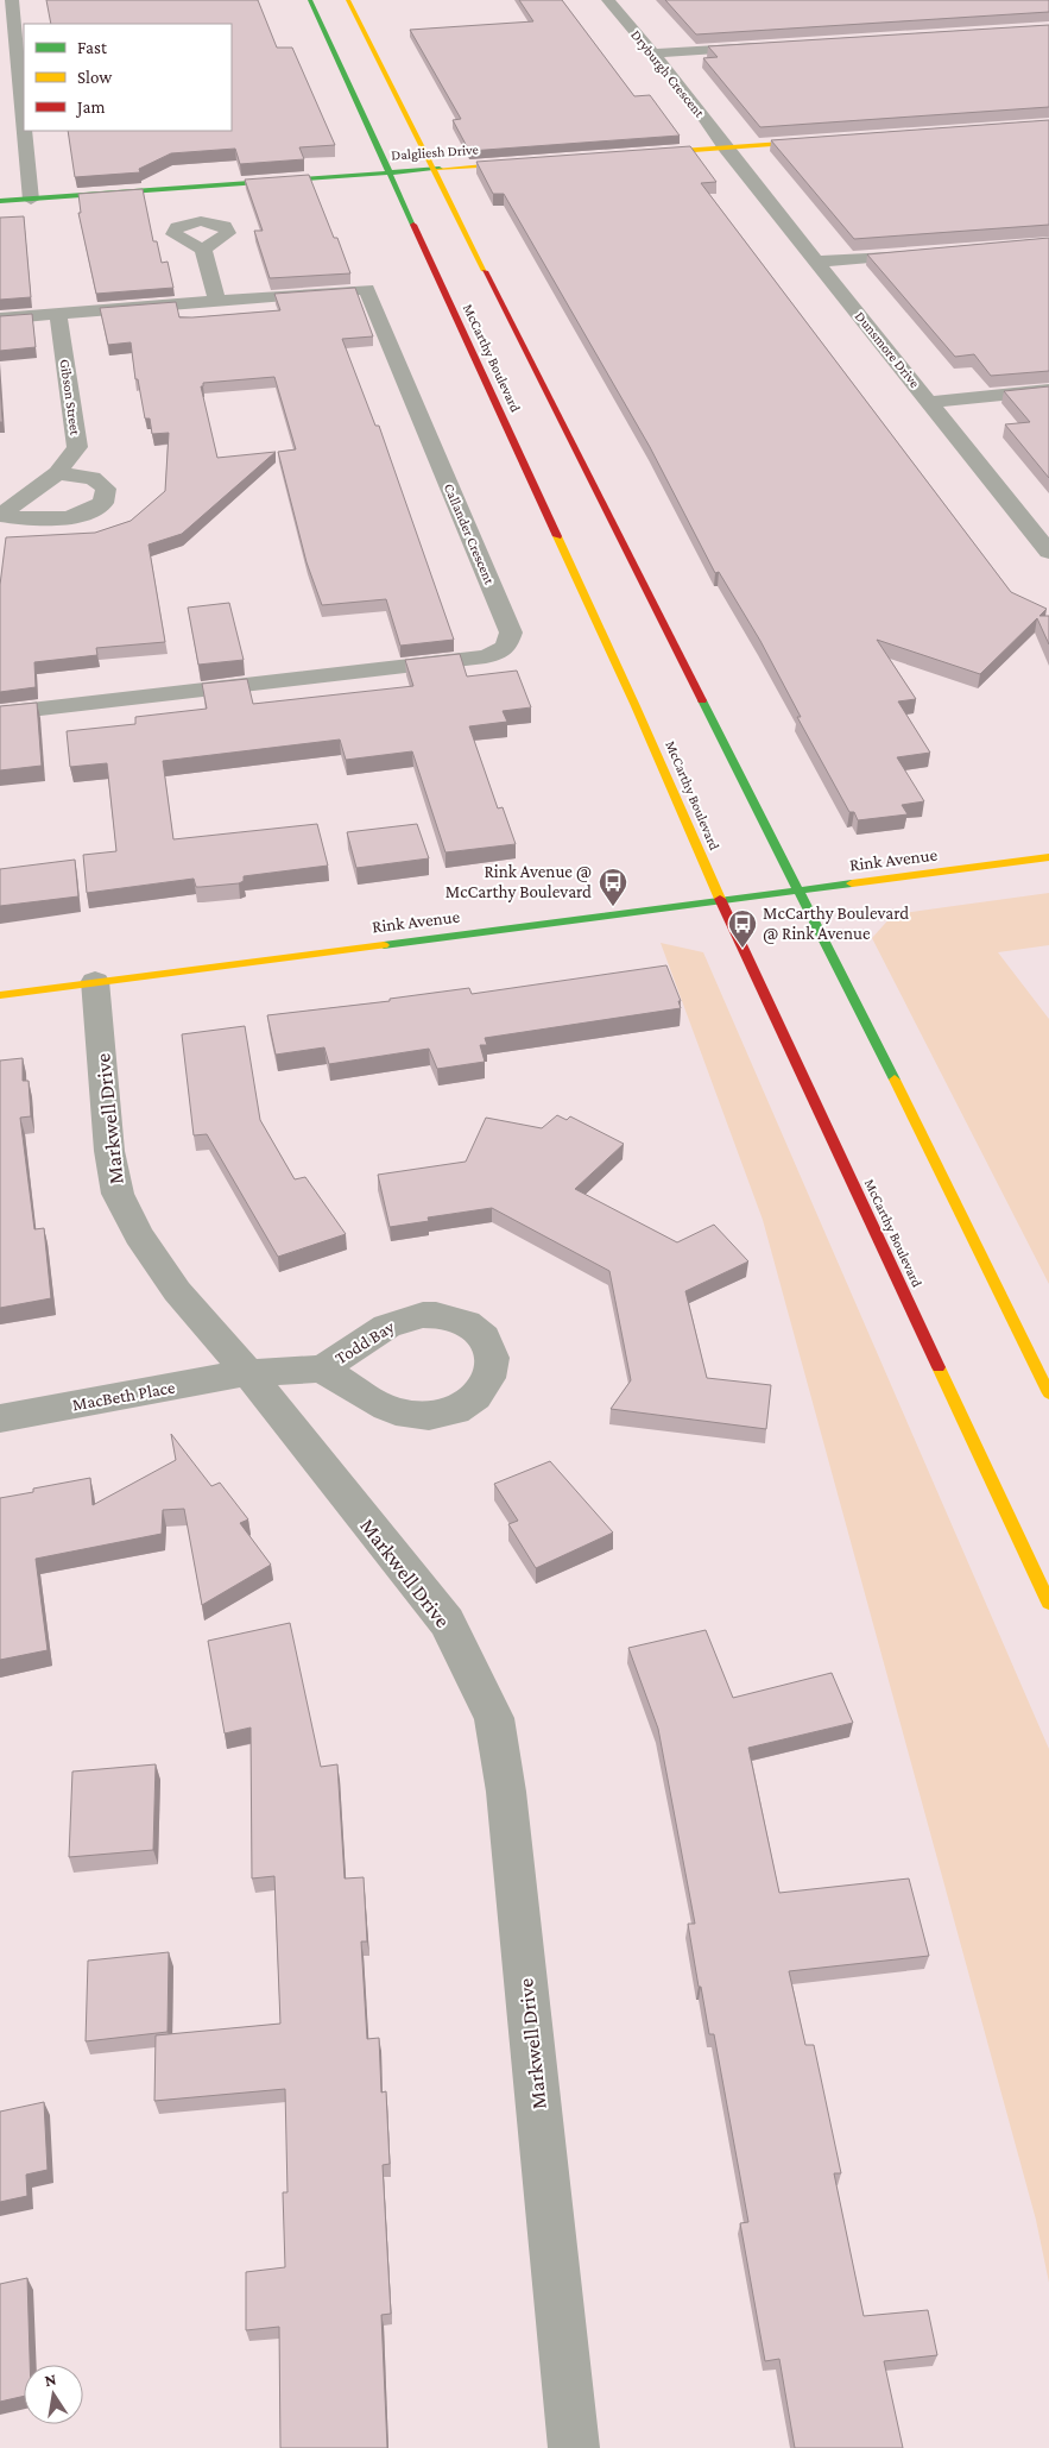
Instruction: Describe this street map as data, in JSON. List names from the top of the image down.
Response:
{
  "streets": {
    "main road": ["Dalgliesh Drive", "McCarthy Boulevard", "Rink Avenue"],
    "street": [
      "Dryburgh Crescent",
      "Dunsmore Drive",
      "Gibson Street",
      "Callander Crescent",
      "Markwell Drive",
      "Todd Bay",
      "MacBeth Place"
    ]
  },
  "crossings": [
    ["Dryburgh Crescent", "Dunsmore Drive"],
    ["Dalgliesh Drive", "McCarthy Boulevard"],
    ["McCarthy Boulevard", "Rink Avenue"],
    ["Gibson Street", "Callander Crescent"],
    ["Rink Avenue", "Markwell Drive"],
    ["Markwell Drive", "Todd Bay"],
    ["Markwell Drive", "MacBeth Place"],
    ["Todd Bay", "MacBeth Place"]
  ],
  "places": {
    "bus stop": ["Rink Avenue @ McCarthy Boulevard", "McCarthy Boulevard @ Rink Avenue"]
  },
  "legend": ["Fast", "Slow", "Jam"],
  "north": "top"
}
